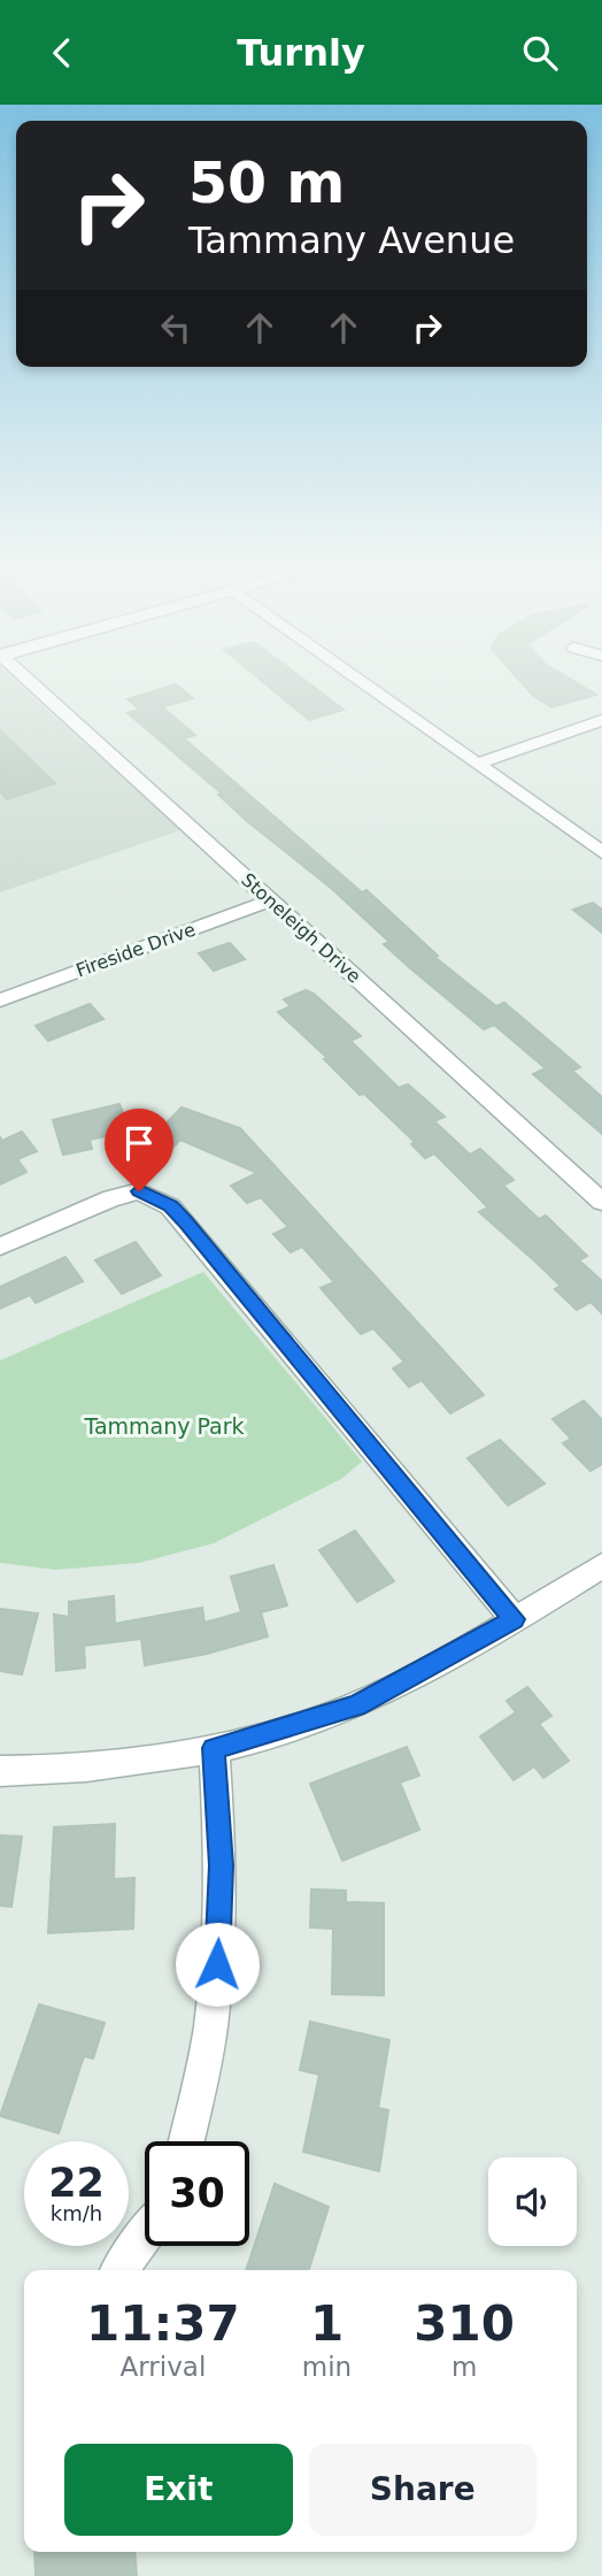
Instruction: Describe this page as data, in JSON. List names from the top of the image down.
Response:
{
  "streets": {
    "street": ["Stoneleigh Drive", "Fireside Drive"]
  },
  "crossings": [
    ["Stoneleigh Drive", "Fireside Drive"]
  ],
  "parks": ["Tammany Park"],
  "page": {
    "header": "Turnly",
    "turn": ["50 m", "Tammany Avenue"],
    "speed": "22 km/h",
    "limit": "30",
    "eta": [
      "11:37",
      "Arrival",
      "1",
      "min",
      "310",
      "m"
    ],
    "buttons": ["Exit", "Share"]
  }
}
